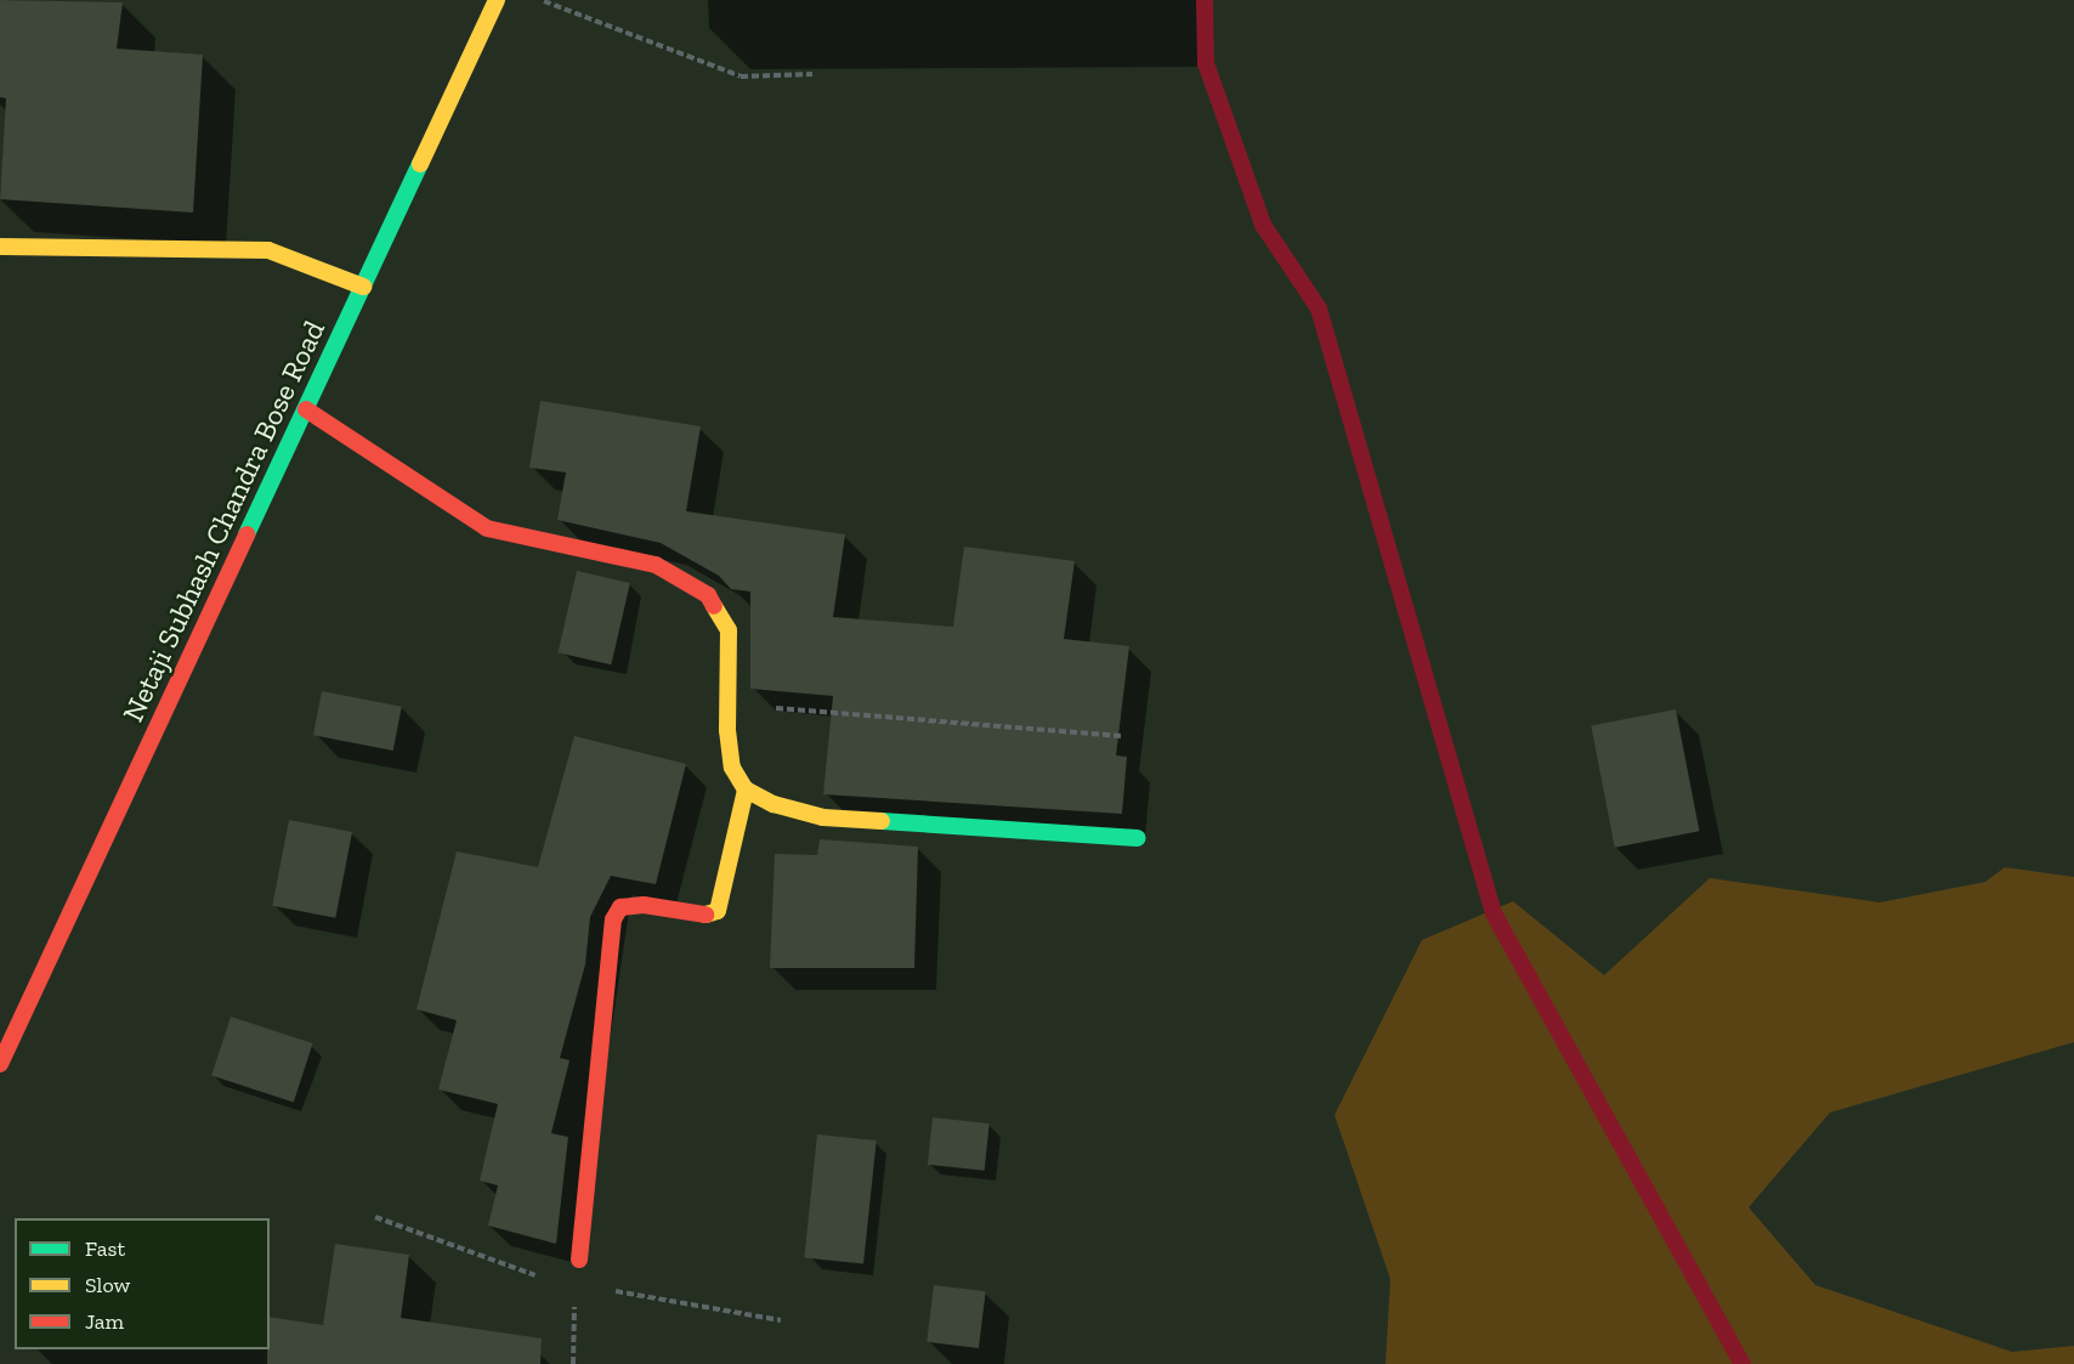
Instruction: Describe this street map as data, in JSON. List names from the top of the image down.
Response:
{
  "streets": {
    "street": ["Netaji Subhash Chandra Bose Road"]
  },
  "legend": ["Fast", "Slow", "Jam"]
}
